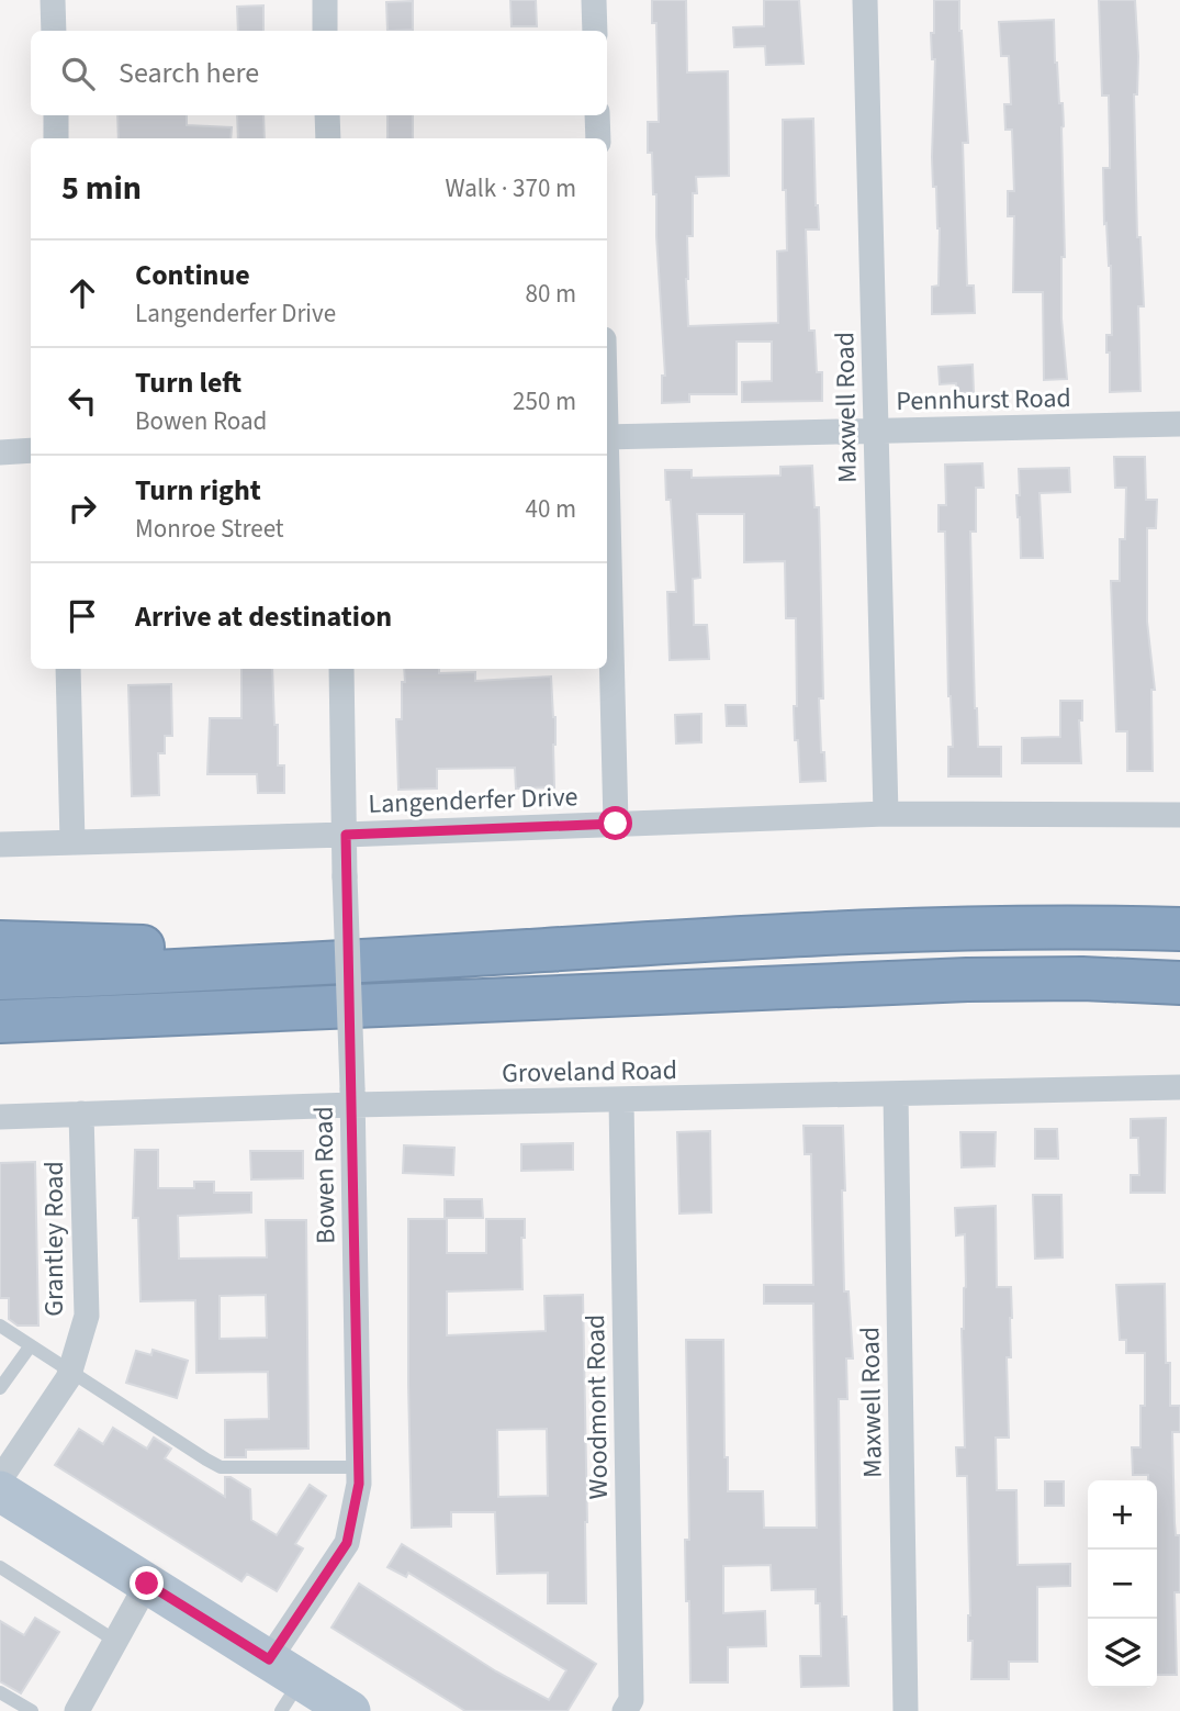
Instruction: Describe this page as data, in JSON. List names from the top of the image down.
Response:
{
  "streets": {
    "street": [
      "Pennhurst Road",
      "Maxwell Road",
      "Langenderfer Drive",
      "Groveland Road",
      "Bowen Road",
      "Grantley Road",
      "Woodmont Road"
    ]
  },
  "crossings": [
    ["Pennhurst Road", "Maxwell Road"],
    ["Maxwell Road", "Langenderfer Drive"],
    ["Maxwell Road", "Groveland Road"],
    ["Langenderfer Drive", "Bowen Road"],
    ["Groveland Road", "Bowen Road"],
    ["Groveland Road", "Grantley Road"],
    ["Groveland Road", "Woodmont Road"]
  ],
  "page": {
    "search": "Search here",
    "heading": ["5 min", "Walk · 370 m"],
    "list": [
      ["Continue", "Langenderfer Drive", "80 m"],
      ["Turn left", "Bowen Road", "250 m"],
      ["Turn right", "Monroe Street", "40 m"],
      "Arrive at destination"
    ],
    "map_buttons": ["+", "−"]
  }
}
